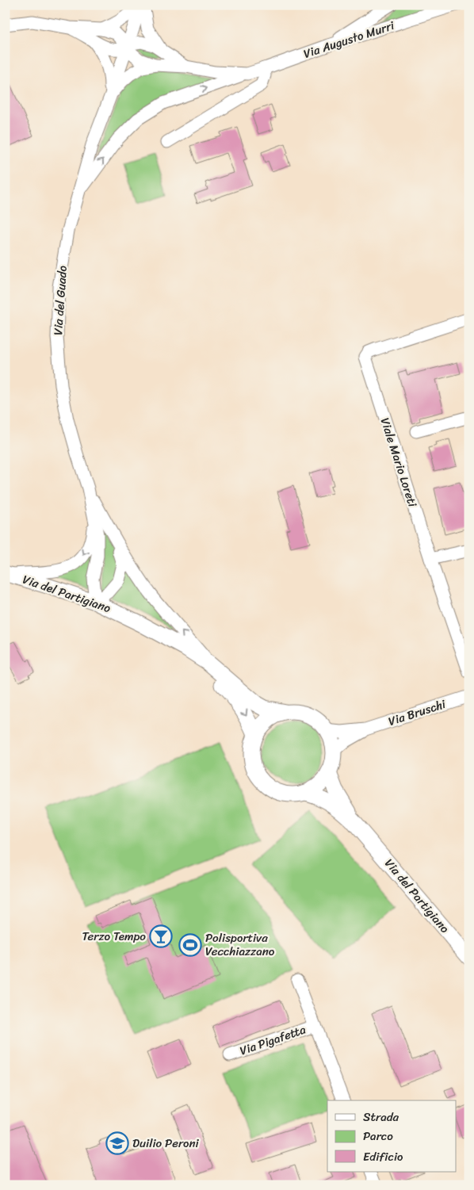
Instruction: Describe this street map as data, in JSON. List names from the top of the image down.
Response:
{
  "streets": {
    "main road": ["Via del Partigiano"],
    "street": [
      "Via Augusto Murri",
      "Via del Guado",
      "Viale Mario Loreti",
      "Via Bruschi",
      "Via Pigafetta"
    ]
  },
  "crossings": [
    ["Via Augusto Murri", "Via del Guado"],
    ["Via del Guado", "Via del Partigiano"],
    ["Via del Partigiano", "Via Bruschi"]
  ],
  "places": {
    "bar": ["Terzo Tempo"],
    "sports": ["Polisportiva Vecchiazzano"],
    "school or university": ["Duilio Peroni"]
  },
  "legend": ["Strada", "Parco", "Edificio"]
}
